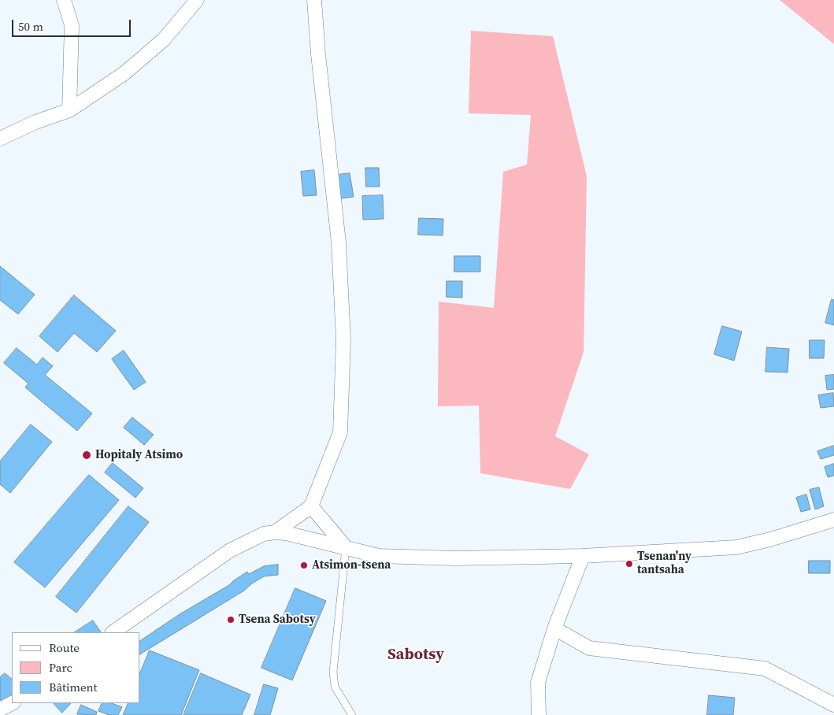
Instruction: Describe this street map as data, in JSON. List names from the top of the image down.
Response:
{
  "districts": ["Sabotsy"],
  "places": [
    "Hopitaly Atsimo",
    "Tsenan'ny tantsaha",
    "Atsimon-tsena",
    "Tsena Sabotsy"
  ],
  "legend": ["Route", "Parc", "Bâtiment"],
  "scale_bar": "50 m"
}
